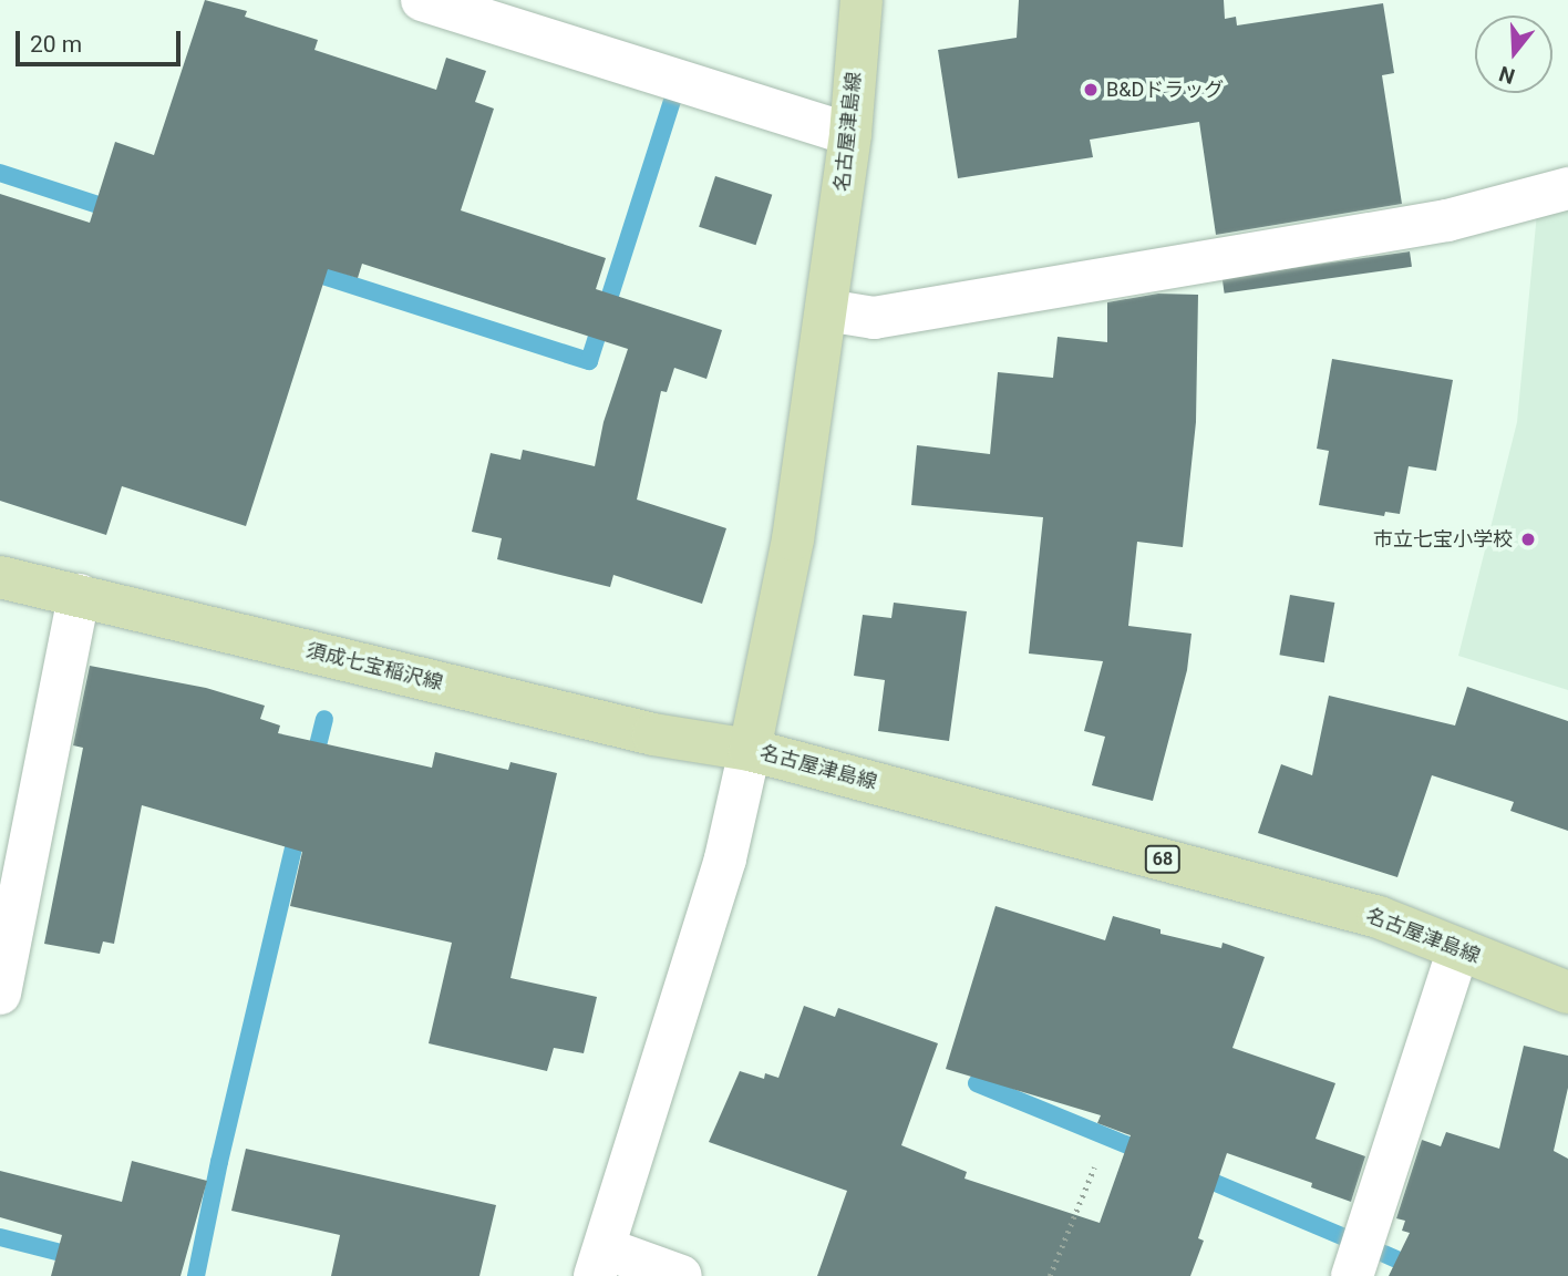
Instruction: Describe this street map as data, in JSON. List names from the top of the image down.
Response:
{
  "streets": {
    "main road": ["名古屋津島線", "須成七宝稲沢線", "68"]
  },
  "crossings": [
    ["名古屋津島線", "須成七宝稲沢線"]
  ],
  "places": ["B&Dドラッグ", "市立七宝小学校"],
  "scale_bar": "20 m",
  "north": "bottom"
}
